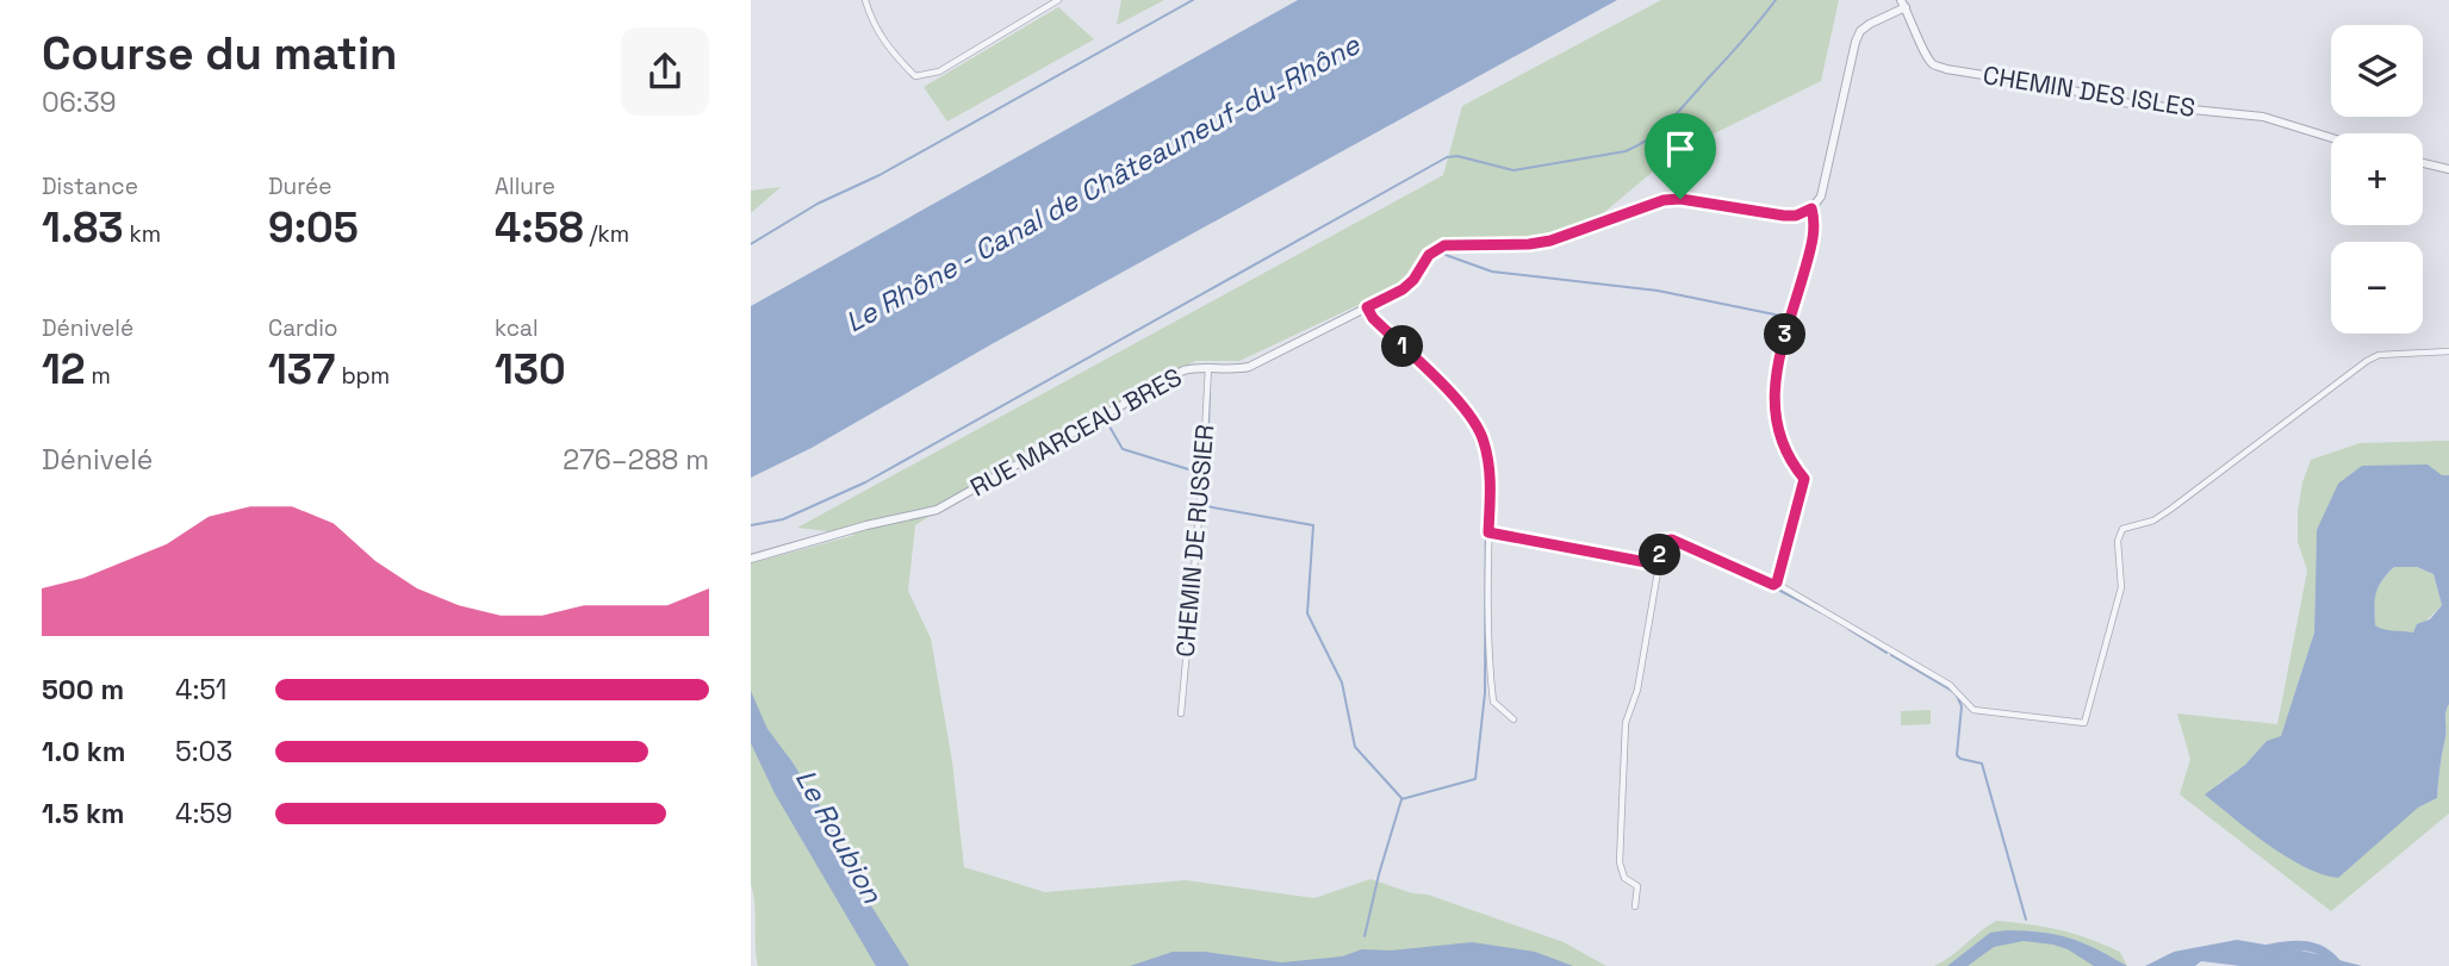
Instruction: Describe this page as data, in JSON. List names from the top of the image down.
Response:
{
  "streets": {
    "street": ["CHEMIN DES ISLES", "RUE MARCEAU BRES", "CHEMIN DE RUSSIER"]
  },
  "crossings": [
    ["RUE MARCEAU BRES", "CHEMIN DE RUSSIER"]
  ],
  "water": ["Le Rhône - Canal de Châteauneuf-du-Rhône", "Le Roubion"],
  "page": {
    "heading": ["Course du matin", "06:39"],
    "map_buttons": ["+", "−"],
    "stats": [
      ["Distance", "1.83 km"],
      ["Durée", "9:05"],
      ["Allure", "4:58 /km"],
      ["Dénivelé", "12 m"],
      ["Cardio", "137 bpm"],
      ["kcal", "130"]
    ],
    "pins": ["3", "1", "2"],
    "chart": ["Dénivelé", "276–288 m"],
    "list": [
      {
        "name": "500 m",
        "note": "4:51"
      },
      {
        "name": "1.0 km",
        "note": "5:03"
      },
      {
        "name": "1.5 km",
        "note": "4:59"
      }
    ]
  }
}
